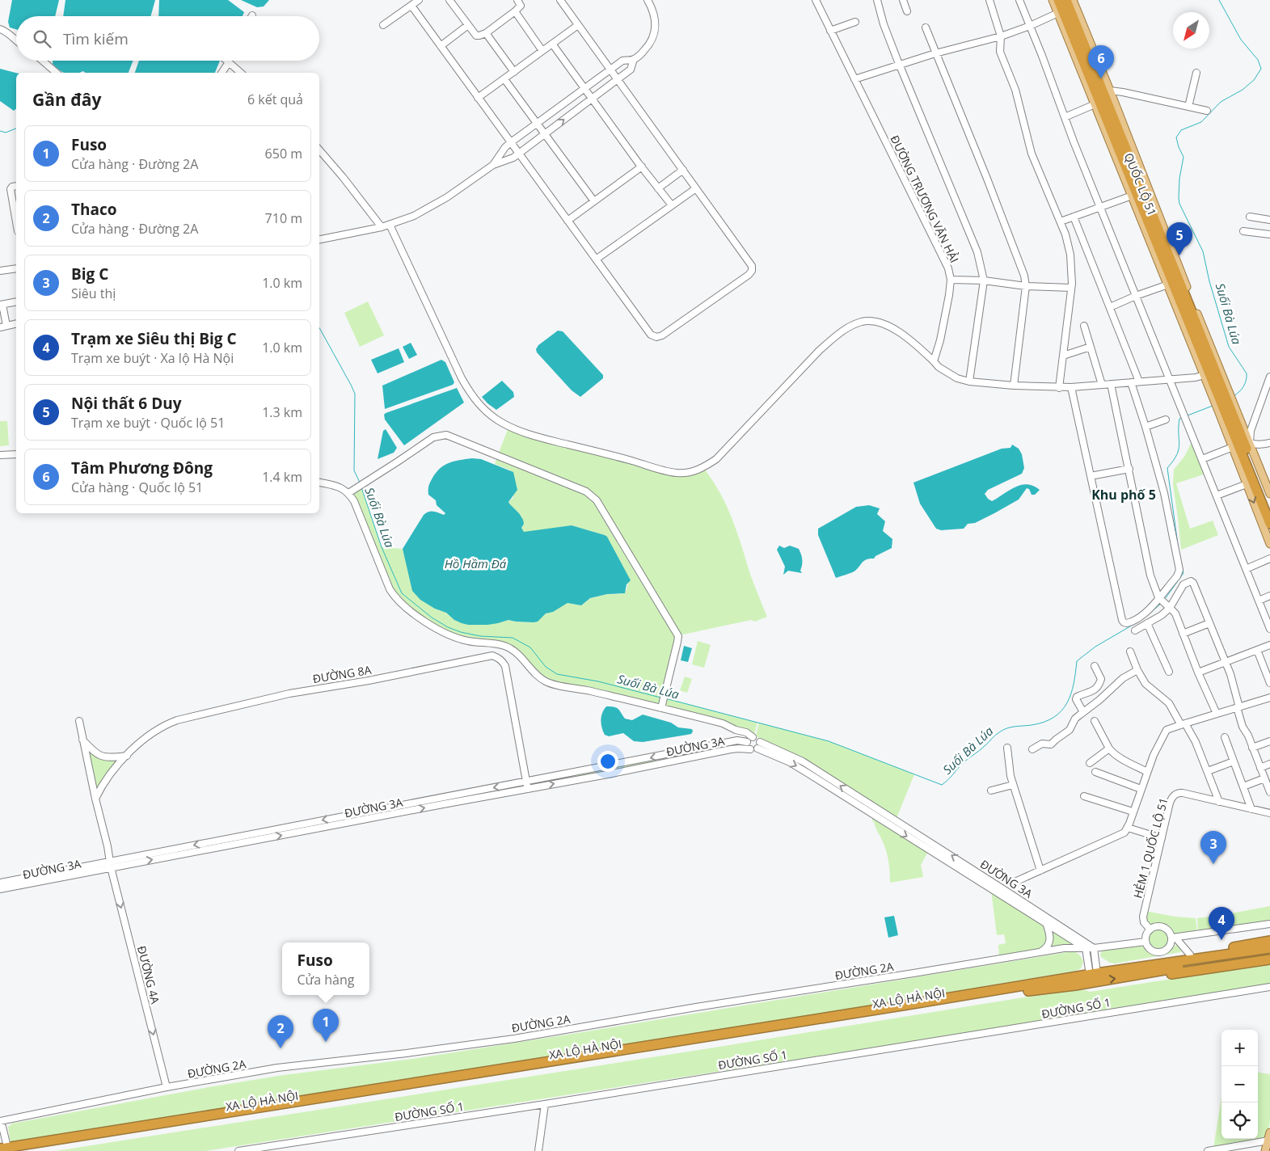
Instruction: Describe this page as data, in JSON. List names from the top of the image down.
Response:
{
  "streets": {
    "highway": ["QUỐC LỘ 51", "XA LỘ HÀ NỘI"],
    "street": [
      "ĐƯỜNG TRƯƠNG VĂN HẢI",
      "ĐƯỜNG 8A",
      "ĐƯỜNG 3A",
      "HẺM 1 QUỐC LỘ 51",
      "ĐƯỜNG 2A",
      "ĐƯỜNG 4A",
      "ĐƯỜNG SỐ 1"
    ]
  },
  "crossings": [
    ["ĐƯỜNG 8A", "ĐƯỜNG 3A"],
    ["ĐƯỜNG 8A", "ĐƯỜNG 4A"],
    ["ĐƯỜNG 3A", "ĐƯỜNG 2A"],
    ["ĐƯỜNG 3A", "ĐƯỜNG 4A"],
    ["ĐƯỜNG 2A", "ĐƯỜNG 4A"]
  ],
  "one_way": ["ĐƯỜNG 4A"],
  "districts": ["Khu phố 5"],
  "water": ["Suối Bà Lúa", "Hồ Hầm Đá"],
  "north": "bottom left",
  "page": {
    "search": "Tìm kiếm",
    "pins": [
      "6",
      "5",
      "3",
      "4",
      "1",
      "2"
    ],
    "heading": ["Gần đây", "6 kết quả"],
    "list": [
      {
        "mark": "1",
        "name": "Fuso",
        "note": "Cửa hàng · Đường 2A",
        "value": "650 m"
      },
      {
        "mark": "2",
        "name": "Thaco",
        "note": "Cửa hàng · Đường 2A",
        "value": "710 m"
      },
      {
        "mark": "3",
        "name": "Big C",
        "note": "Siêu thị",
        "value": "1.0 km"
      },
      {
        "mark": "4",
        "name": "Trạm xe Siêu thị Big C",
        "note": "Trạm xe buýt · Xa lộ Hà Nội",
        "value": "1.0 km"
      },
      {
        "mark": "5",
        "name": "Nội thất 6 Duy",
        "note": "Trạm xe buýt · Quốc lộ 51",
        "value": "1.3 km"
      },
      {
        "mark": "6",
        "name": "Tâm Phương Đông",
        "note": "Cửa hàng · Quốc lộ 51",
        "value": "1.4 km"
      }
    ],
    "popup": ["Fuso", "Cửa hàng"],
    "map_buttons": ["+", "−"]
  }
}
